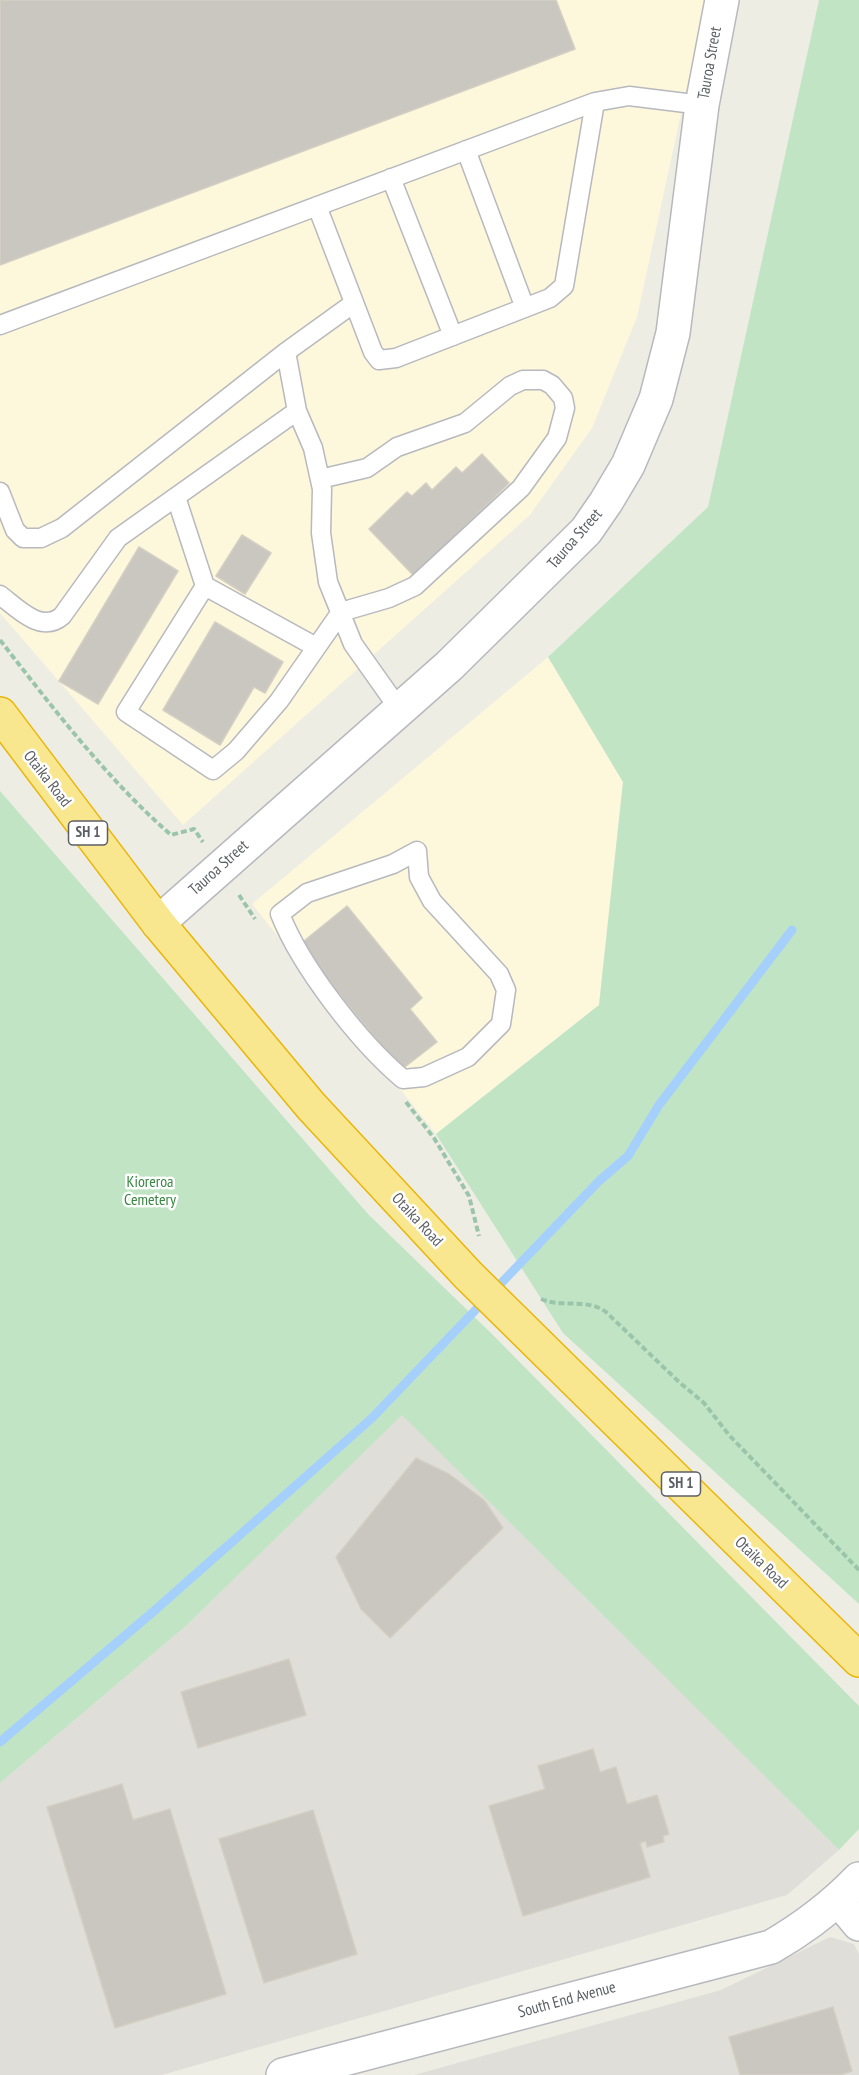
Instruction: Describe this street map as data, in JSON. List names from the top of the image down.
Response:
{
  "streets": {
    "highway": ["Otaika Road", "SH 1"],
    "street": ["Tauroa Street", "South End Avenue"]
  },
  "crossings": [
    ["Tauroa Street", "Otaika Road"]
  ],
  "parks": ["Kioreroa Cemetery"]
}
